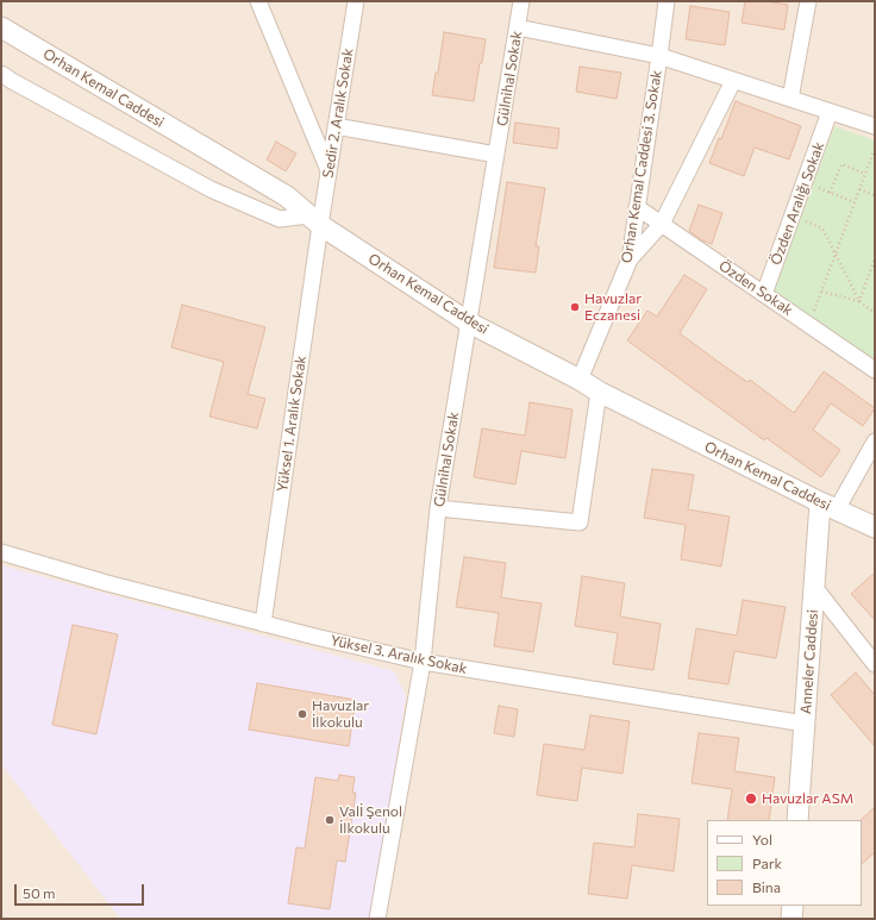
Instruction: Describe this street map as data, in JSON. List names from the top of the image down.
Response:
{
  "streets": {
    "street": [
      "Gülnihal Sokak",
      "Orhan Kemal Caddesi",
      "Sedir 2. Aralık Sokak",
      "Orhan Kemal Caddesi 3. Sokak",
      "Özden Aralığı Sokak",
      "Özden Sokak",
      "Yüksel 1. Aralık Sokak",
      "Yüksel 3. Aralık Sokak",
      "Anneler Caddesi"
    ]
  },
  "crossings": [
    ["Gülnihal Sokak", "Orhan Kemal Caddesi"],
    ["Gülnihal Sokak", "Yüksel 3. Aralık Sokak"],
    ["Orhan Kemal Caddesi", "Sedir 2. Aralık Sokak"],
    ["Orhan Kemal Caddesi", "Orhan Kemal Caddesi 3. Sokak"],
    ["Orhan Kemal Caddesi", "Yüksel 1. Aralık Sokak"],
    ["Orhan Kemal Caddesi", "Anneler Caddesi"],
    ["Sedir 2. Aralık Sokak", "Yüksel 1. Aralık Sokak"],
    ["Orhan Kemal Caddesi 3. Sokak", "Özden Sokak"],
    ["Özden Aralığı Sokak", "Özden Sokak"],
    ["Yüksel 1. Aralık Sokak", "Yüksel 3. Aralık Sokak"],
    ["Yüksel 3. Aralık Sokak", "Anneler Caddesi"]
  ],
  "places": [
    "Havuzlar Eczanesi",
    "Havuzlar İlkokulu",
    "Havuzlar ASM",
    "Valİ Şenol İlkokulu"
  ],
  "legend": ["Yol", "Park", "Bina"],
  "scale_bar": "50 m"
}
